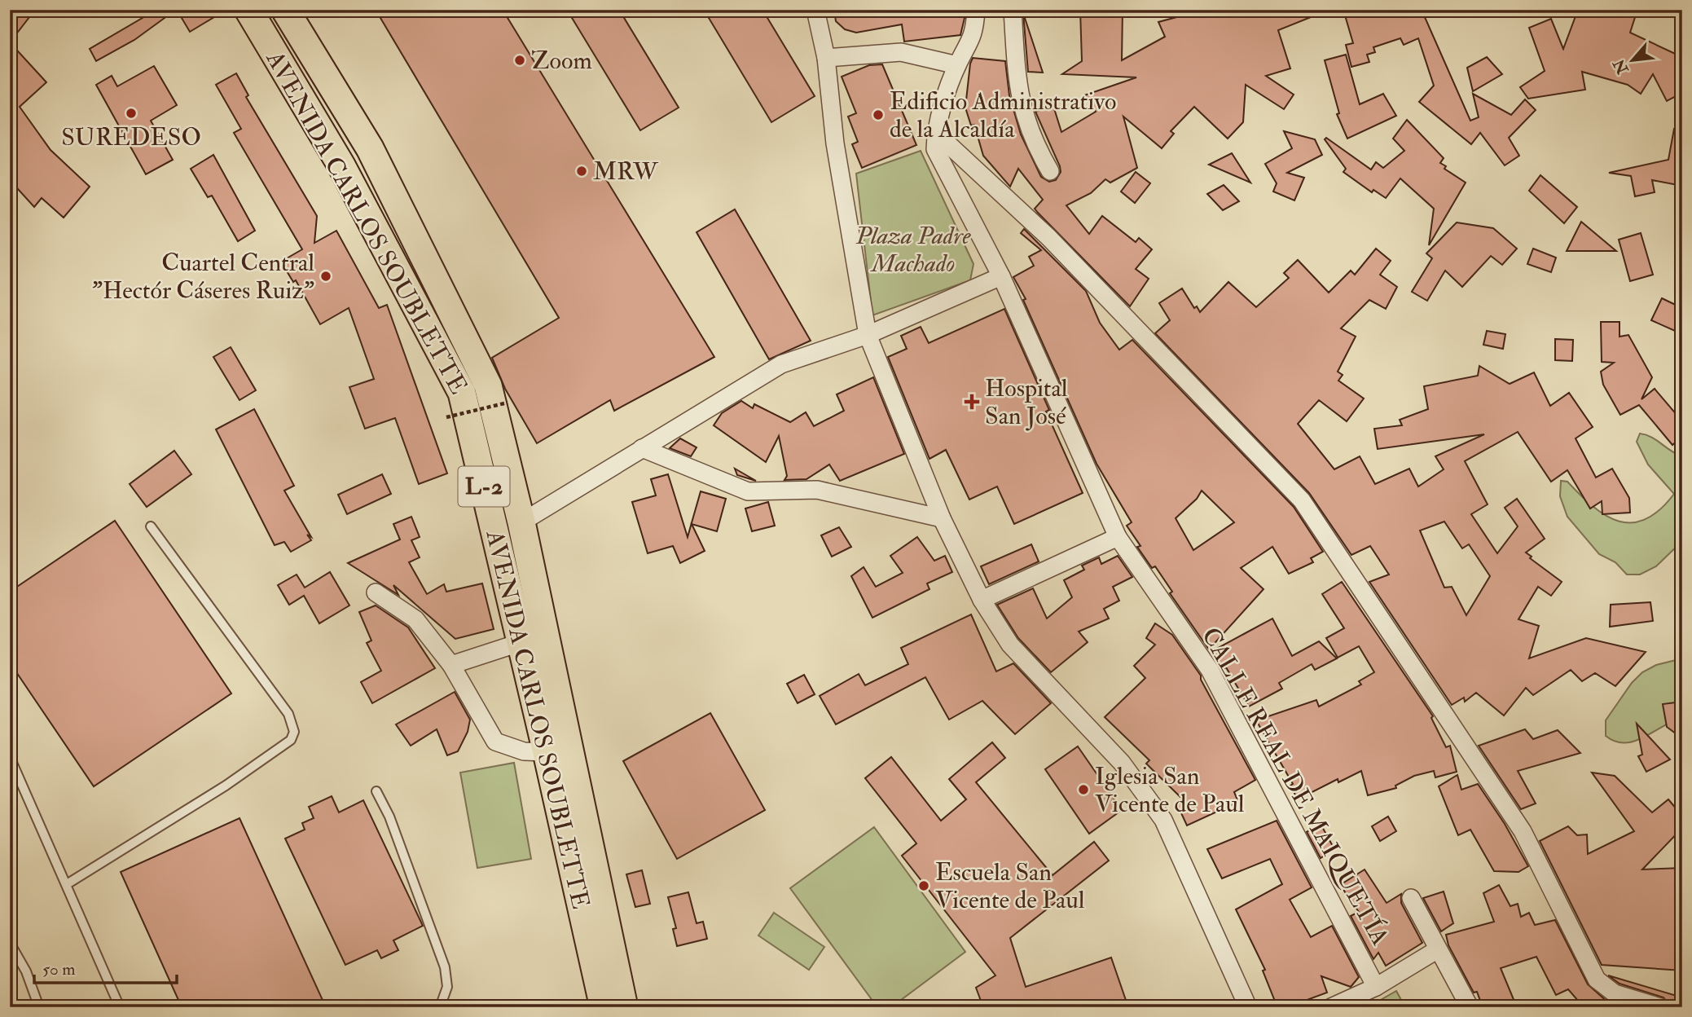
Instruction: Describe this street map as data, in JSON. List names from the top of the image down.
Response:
{
  "streets": {
    "main road": ["AVENIDA CARLOS SOUBLETTE", "L-2"],
    "street": ["CALLE REAL DE MAIQUETÍA"]
  },
  "parks": ["Plaza Padre Machado"],
  "places": {
    "other": [
      "Zoom",
      "SUREDESO",
      "Edificio Administrativo de la Alcaldía",
      "MRW",
      "Cuartel Central \"Hectór Cáseres Ruiz\"",
      "Iglesia San Vicente de Paul",
      "Escuela San Vicente de Paul"
    ],
    "health": ["Hospital San José"]
  },
  "scale_bar": "50 m",
  "north": "bottom left"
}
